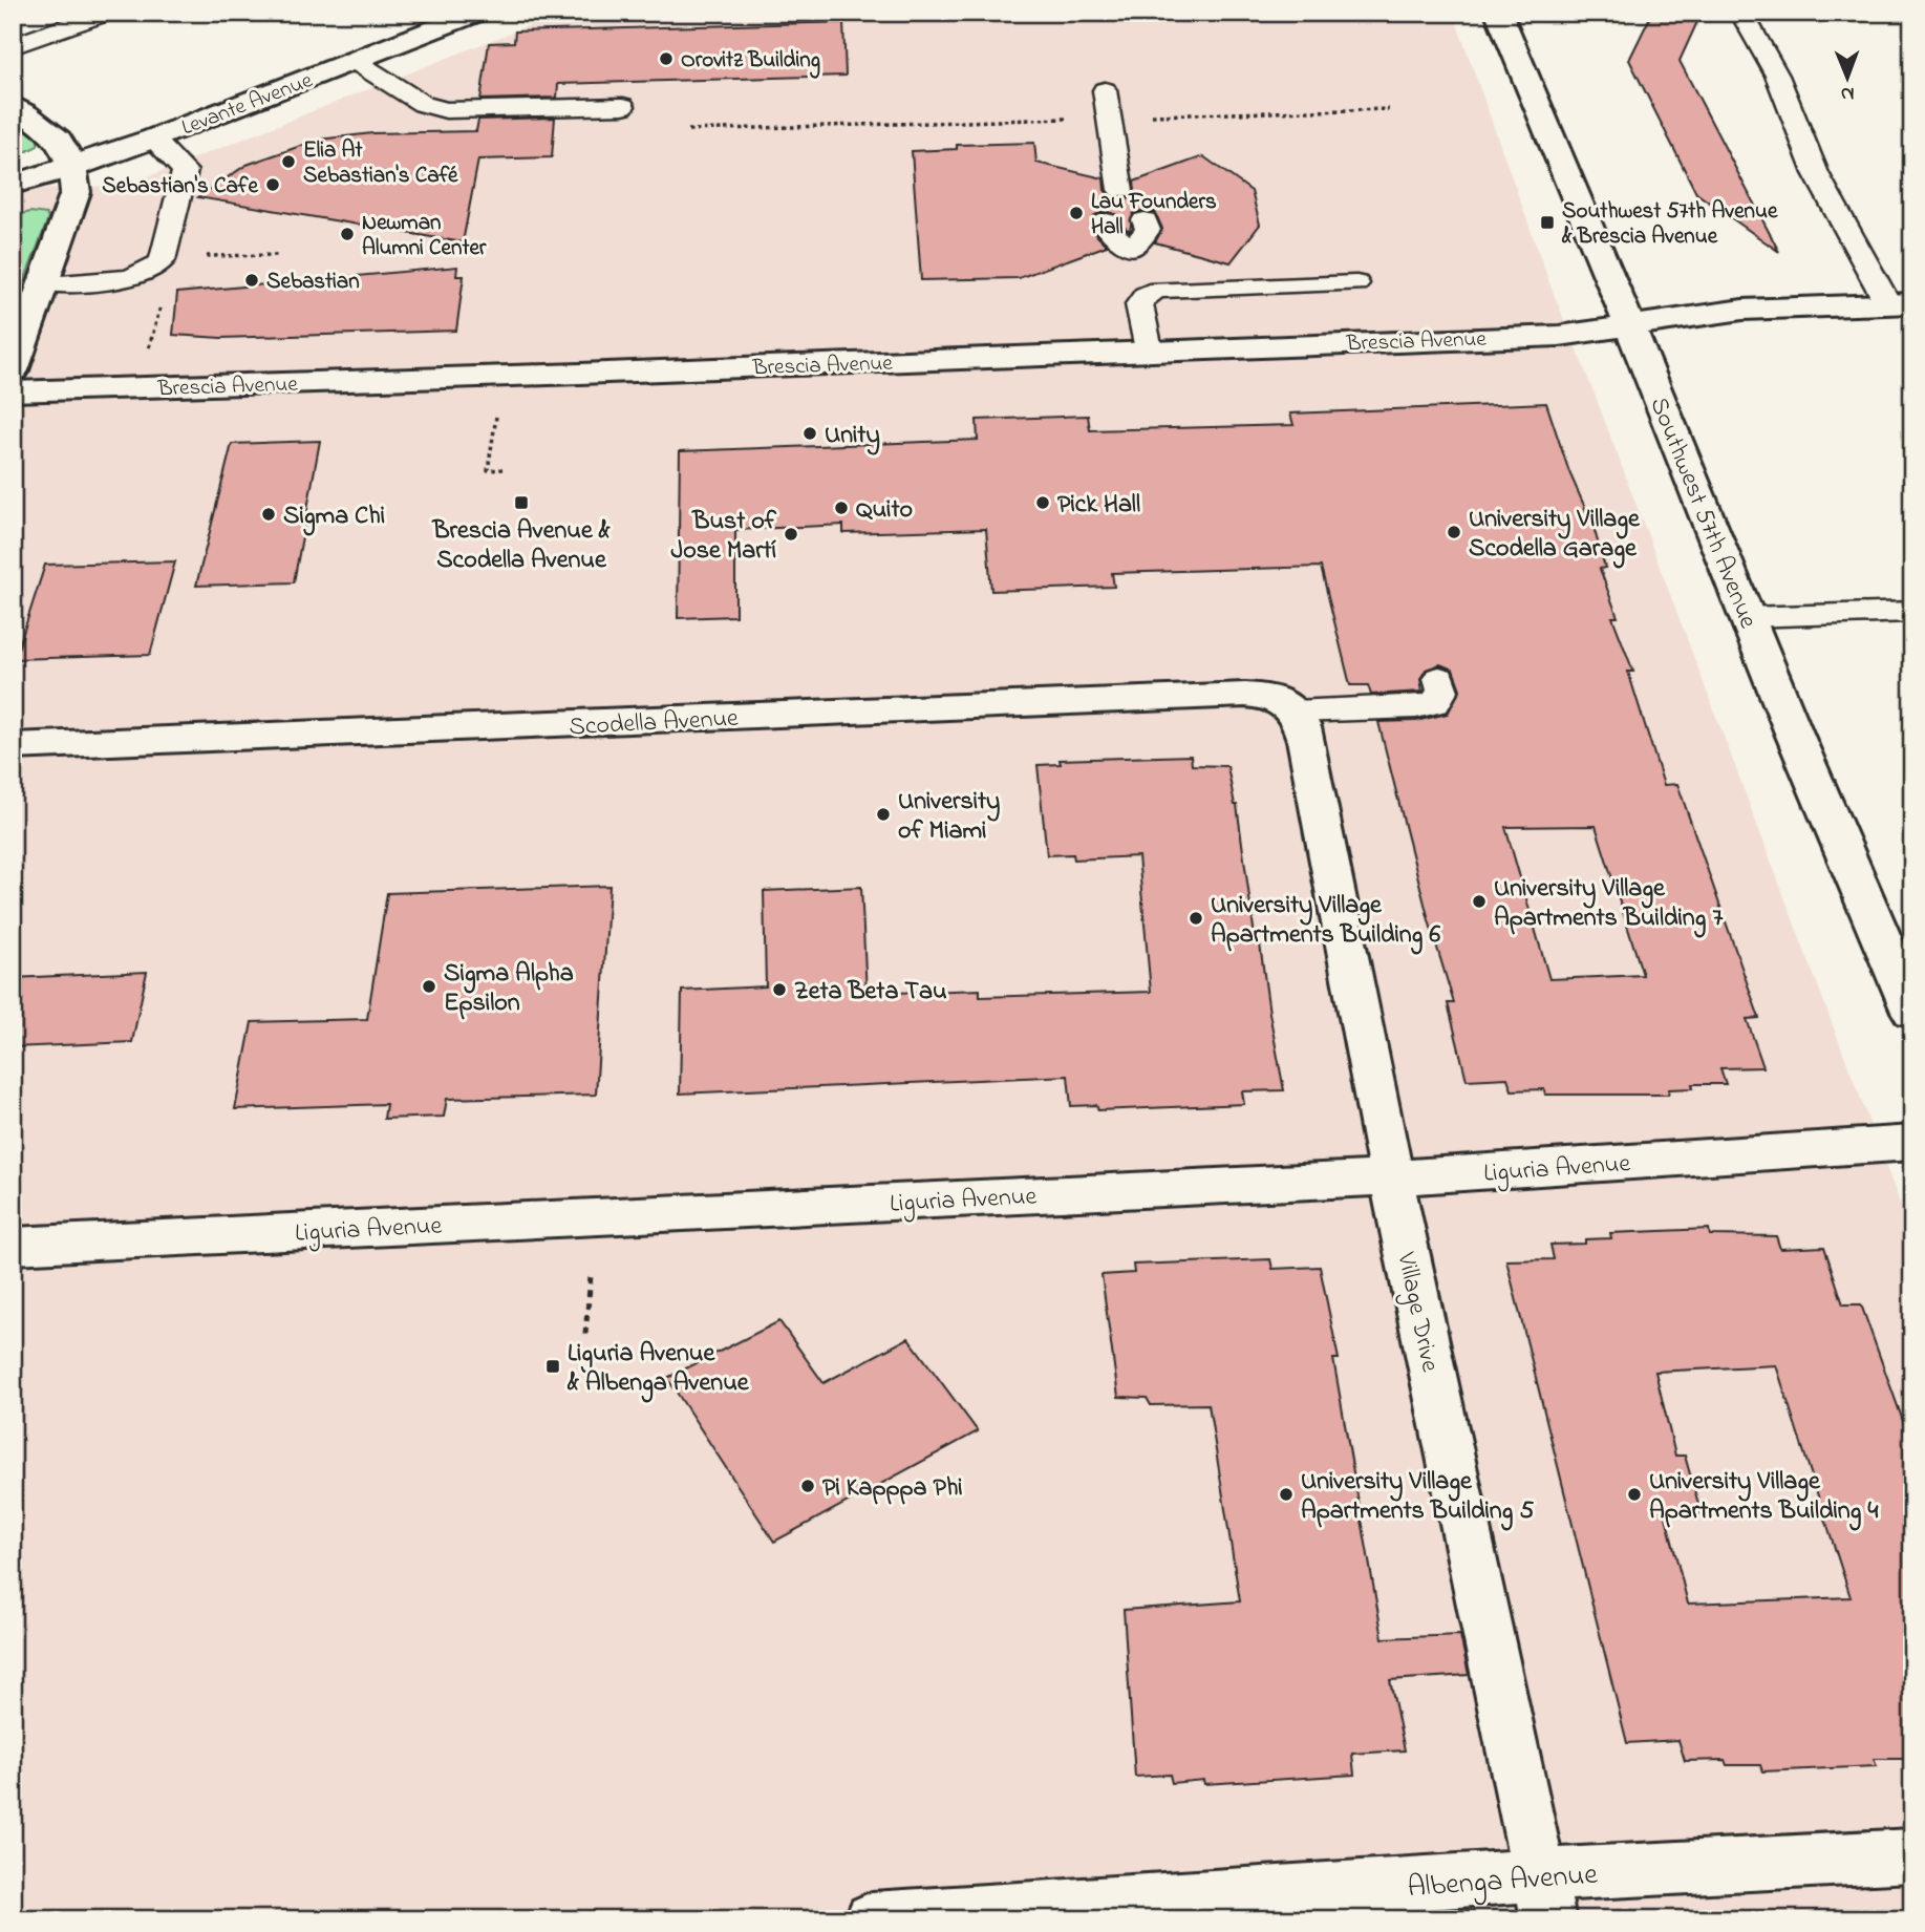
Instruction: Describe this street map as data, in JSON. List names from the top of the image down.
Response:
{
  "streets": {
    "street": [
      "Levante Avenue",
      "Brescia Avenue",
      "Southwest 57th Avenue",
      "Scodella Avenue",
      "Liguria Avenue",
      "Village Drive",
      "Albenga Avenue"
    ]
  },
  "crossings": [
    ["Brescia Avenue", "Southwest 57th Avenue"],
    ["Scodella Avenue", "Village Drive"],
    ["Liguria Avenue", "Village Drive"],
    ["Village Drive", "Albenga Avenue"]
  ],
  "places": {
    "other": [
      "Orovitz Building",
      "Elia At Sebastian's Café",
      "Sebastian's Cafe",
      "Lau Founders Hall",
      "Newman Alumni Center",
      "Sebastian",
      "Unity",
      "Pick Hall",
      "Quito",
      "Sigma Chi",
      "University Village Scodella Garage",
      "Bust of Jose Martí",
      "University of Miami",
      "University Village Apartments Building 7",
      "University Village Apartments Building 6",
      "Sigma Alpha Epsilon",
      "Zeta Beta Tau",
      "Pi Kapppa Phi",
      "University Village Apartments Building 5",
      "University Village Apartments Building 4"
    ],
    "transit": ["Southwest 57th Avenue & Brescia Avenue", "Brescia Avenue & Scodella Avenue", "Liguria Avenue & Albenga Avenue"]
  },
  "north": "bottom"
}
